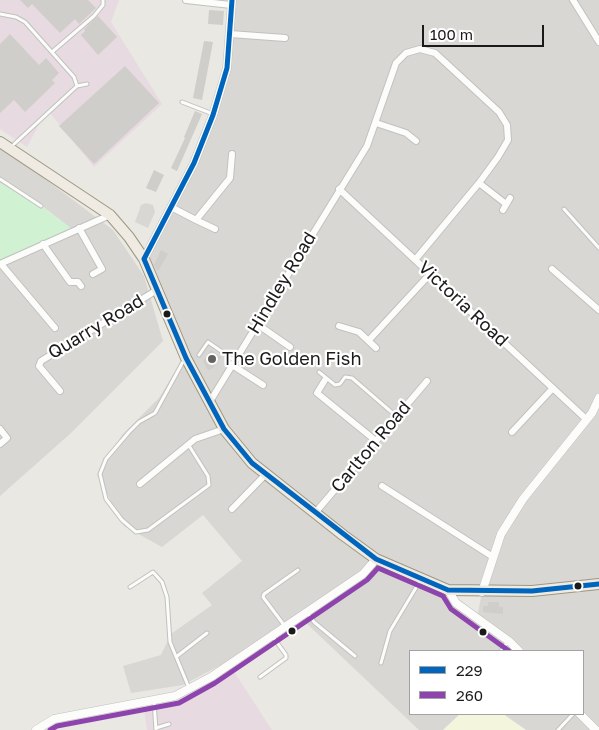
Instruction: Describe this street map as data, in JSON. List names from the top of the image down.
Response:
{
  "streets": {
    "street": [
      "Hindley Road",
      "Victoria Road",
      "Quarry Road",
      "Carlton Road"
    ]
  },
  "crossings": [
    ["Hindley Road", "Victoria Road"]
  ],
  "places": ["The Golden Fish"],
  "lines": ["transit line 229", "transit line 260"],
  "legend": ["229", "260"],
  "scale_bar": "100 m"
}
